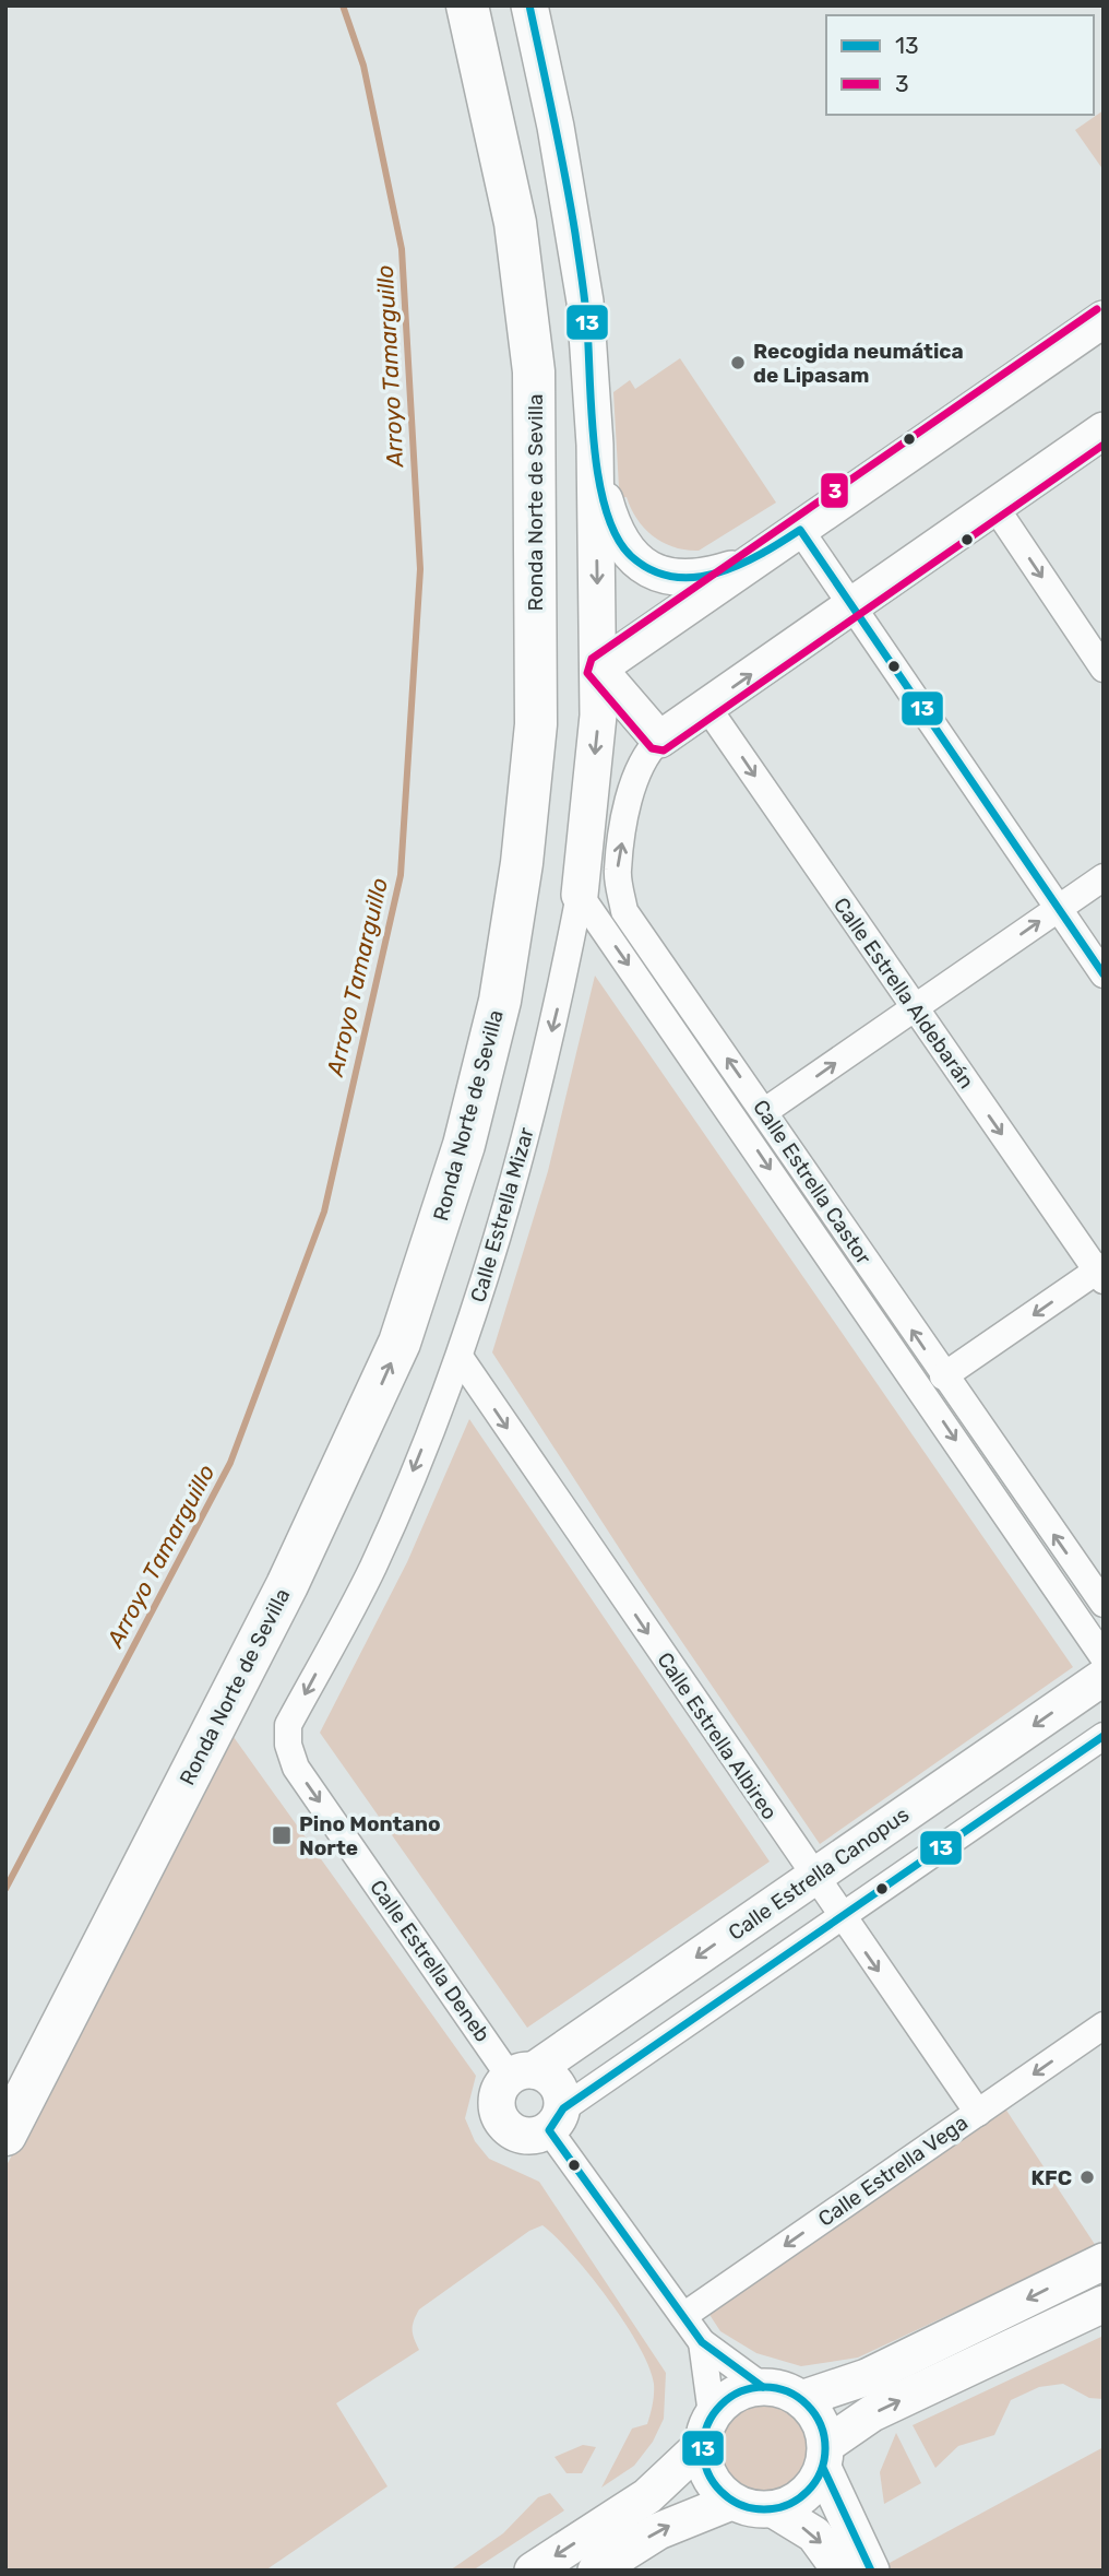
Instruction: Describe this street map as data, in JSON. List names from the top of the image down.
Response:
{
  "streets": {
    "highway": ["Ronda Norte de Sevilla"],
    "street": [
      "Calle Estrella Aldebarán",
      "Calle Estrella Castor",
      "Calle Estrella Mizar",
      "Calle Estrella Albireo",
      "Calle Estrella Canopus",
      "Calle Estrella Deneb",
      "Calle Estrella Vega"
    ]
  },
  "crossings": [
    ["Calle Estrella Castor", "Calle Estrella Mizar"],
    ["Calle Estrella Mizar", "Calle Estrella Albireo"],
    ["Calle Estrella Mizar", "Calle Estrella Deneb"],
    ["Calle Estrella Albireo", "Calle Estrella Canopus"],
    ["Calle Estrella Albireo", "Calle Estrella Vega"],
    ["Calle Estrella Canopus", "Calle Estrella Deneb"]
  ],
  "one_way": ["Calle Estrella Mizar", "Calle Estrella Albireo", "Calle Estrella Deneb"],
  "water": ["Arroyo Tamarguillo"],
  "places": {
    "other": ["Recogida neumática de Lipasam", "KFC"],
    "transit": ["Pino Montano Norte"]
  },
  "lines": ["transit line 13", "transit line 3"],
  "legend": ["13", "3"]
}
